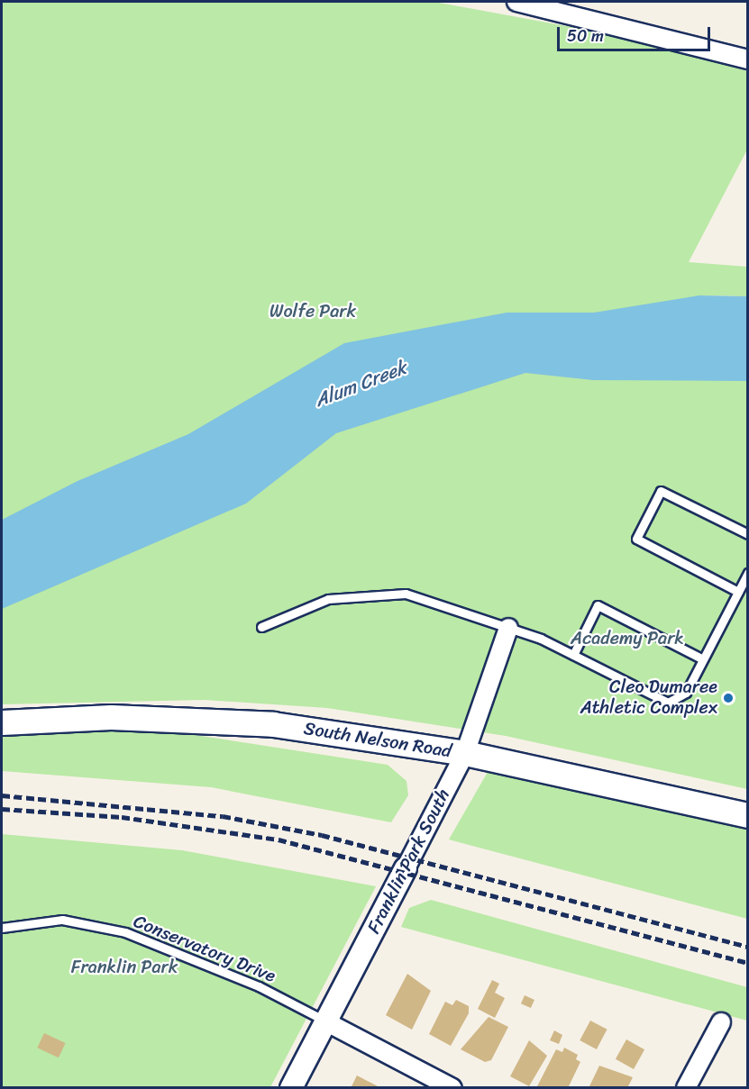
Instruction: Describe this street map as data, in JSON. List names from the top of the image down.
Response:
{
  "streets": {
    "main road": ["South Nelson Road"],
    "street": ["Franklin Park South"],
    "lane": ["Conservatory Drive"]
  },
  "crossings": [
    ["South Nelson Road", "Franklin Park South"],
    ["Franklin Park South", "Conservatory Drive"]
  ],
  "water": ["Alum Creek"],
  "parks": ["Wolfe Park", "Academy Park", "Franklin Park"],
  "places": ["Cleo Dumaree Athletic Complex"],
  "scale_bar": "50 m"
}
